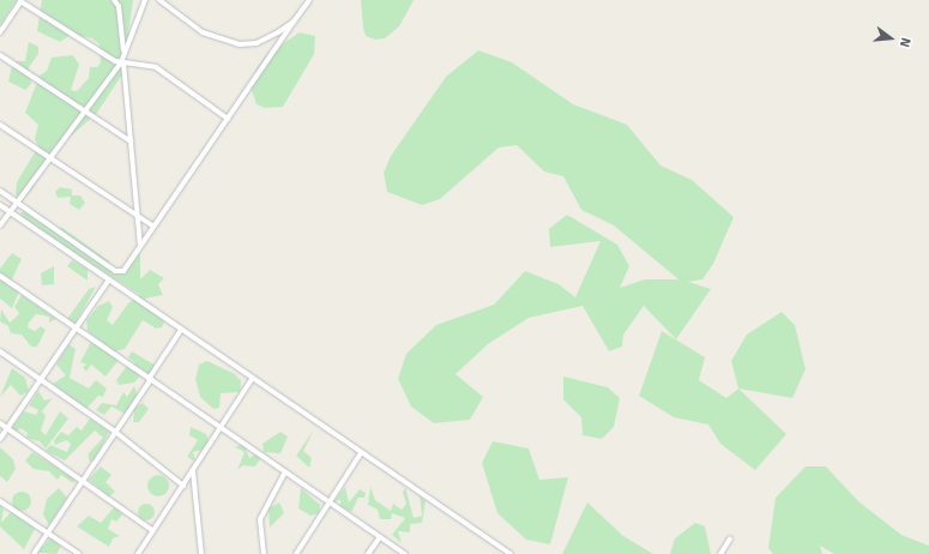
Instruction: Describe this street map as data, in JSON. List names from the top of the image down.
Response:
{
  "north": "right"
}
